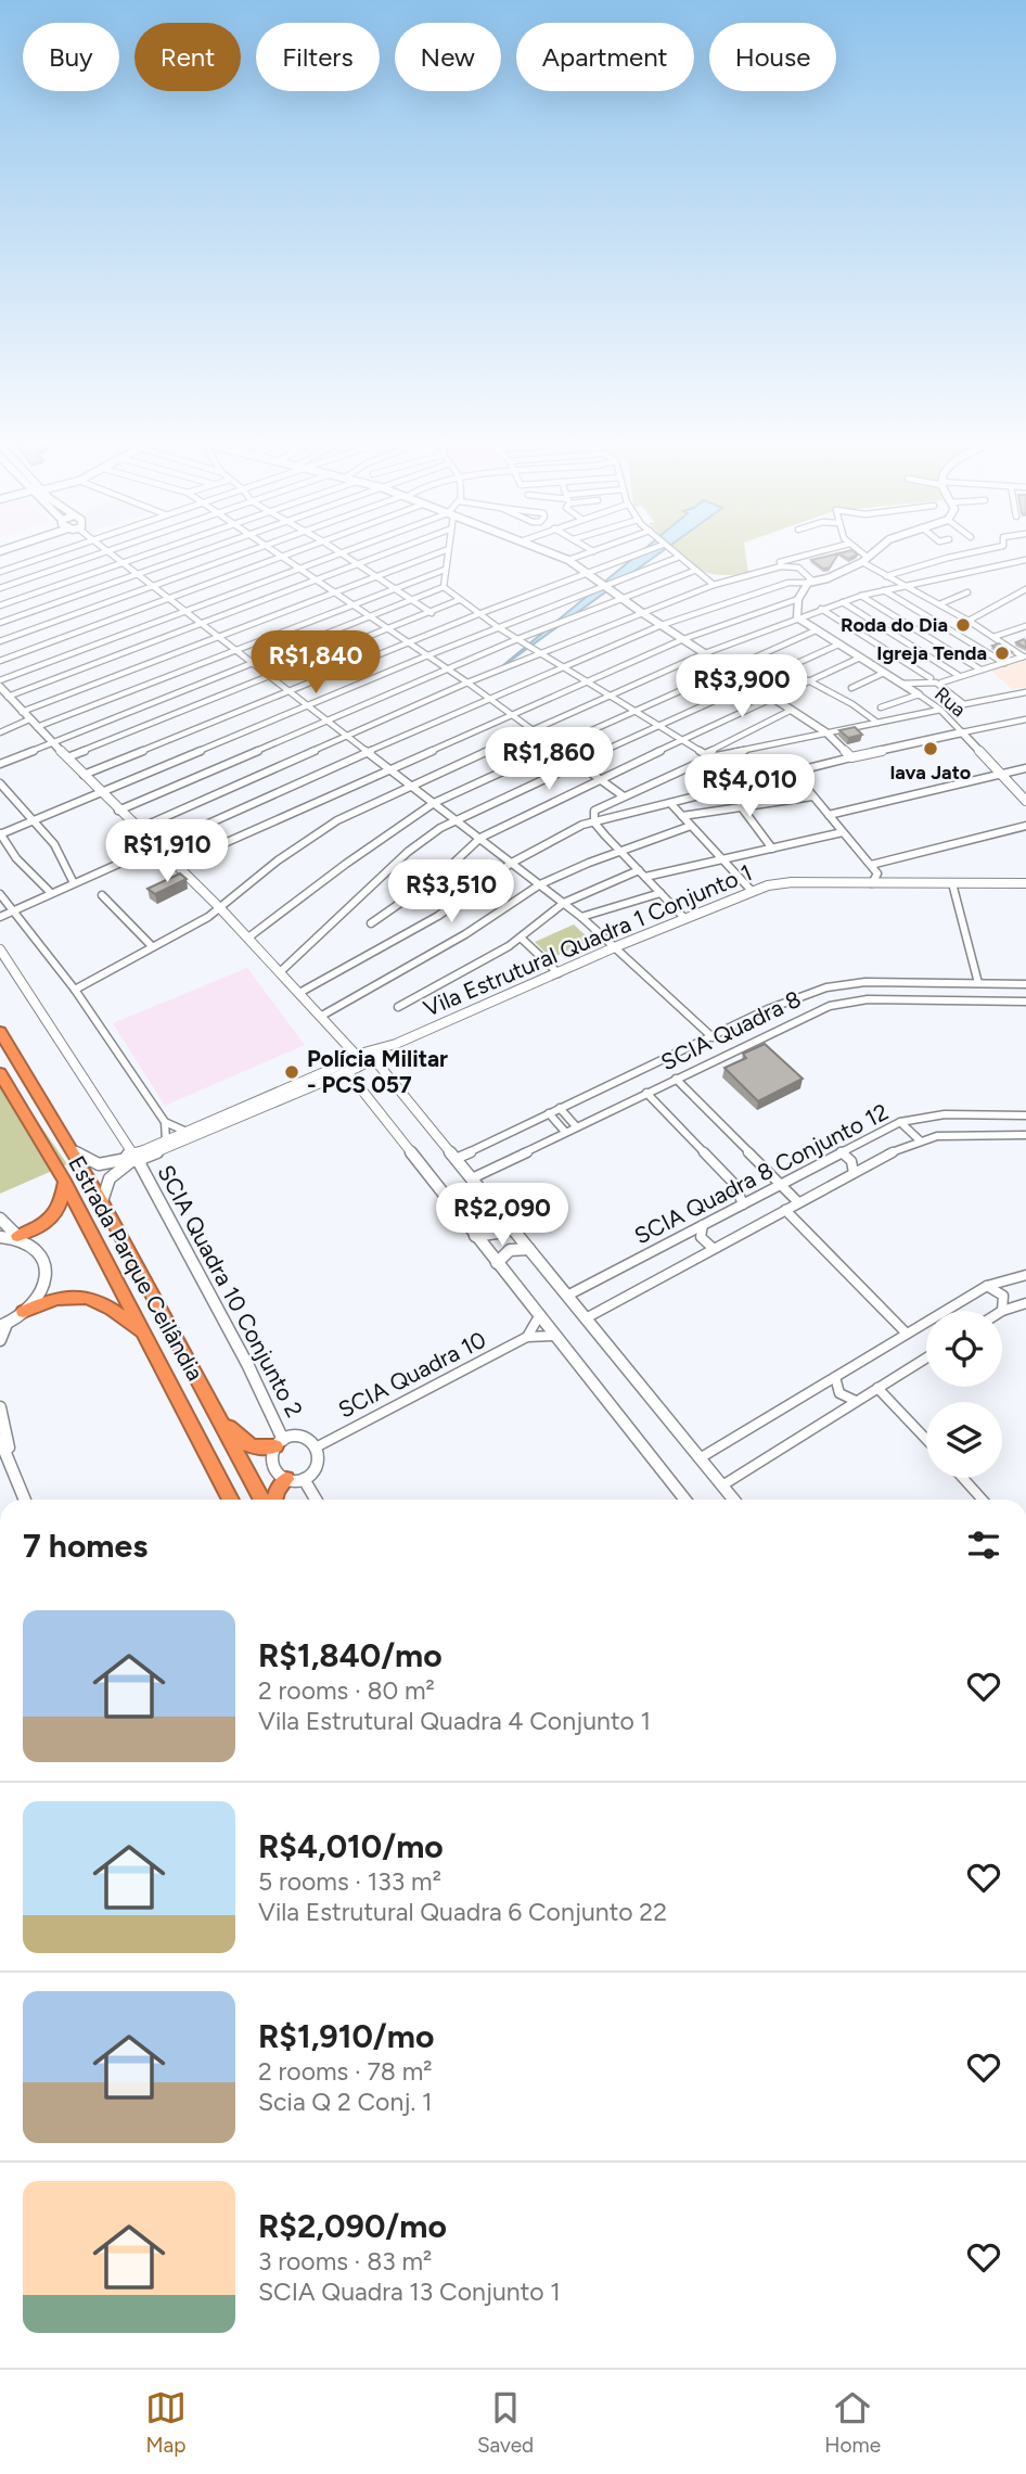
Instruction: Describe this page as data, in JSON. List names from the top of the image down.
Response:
{
  "streets": {
    "highway": ["Estrada Parque Ceilândia"],
    "street": [
      "Rua",
      "Vila Estrutural Quadra 1 Conjunto 1",
      "SCIA Quadra 8",
      "SCIA Quadra 8 Conjunto 12",
      "SCIA Quadra 10 Conjunto 2",
      "SCIA Quadra 10"
    ]
  },
  "crossings": [
    ["SCIA Quadra 10 Conjunto 2", "SCIA Quadra 10"]
  ],
  "places": [
    "Roda do Dia",
    "Igreja Tenda",
    "lava Jato",
    "Polícia Militar - PCS 057"
  ],
  "page": {
    "chip": [
      "Buy",
      "Rent",
      "Filters",
      "New",
      "Apartment",
      "House"
    ],
    "price": [
      "R$1,840",
      "R$3,900",
      "R$1,860",
      "R$4,010",
      "R$1,910",
      "R$3,510",
      "R$2,090"
    ],
    "heading": "7 homes",
    "list": [
      {
        "name": "R$1,840/mo",
        "note": "2 rooms · 80 m² · Vila Estrutural Quadra 4 Conjunto 1"
      },
      {
        "name": "R$4,010/mo",
        "note": "5 rooms · 133 m² · Vila Estrutural Quadra 6 Conjunto 22"
      },
      {
        "name": "R$1,910/mo",
        "note": "2 rooms · 78 m² · Scia Q 2 Conj. 1"
      },
      {
        "name": "R$2,090/mo",
        "note": "3 rooms · 83 m² · SCIA Quadra 13 Conjunto 1"
      }
    ],
    "tabs": ["Map", "Saved", "Home"]
  }
}
